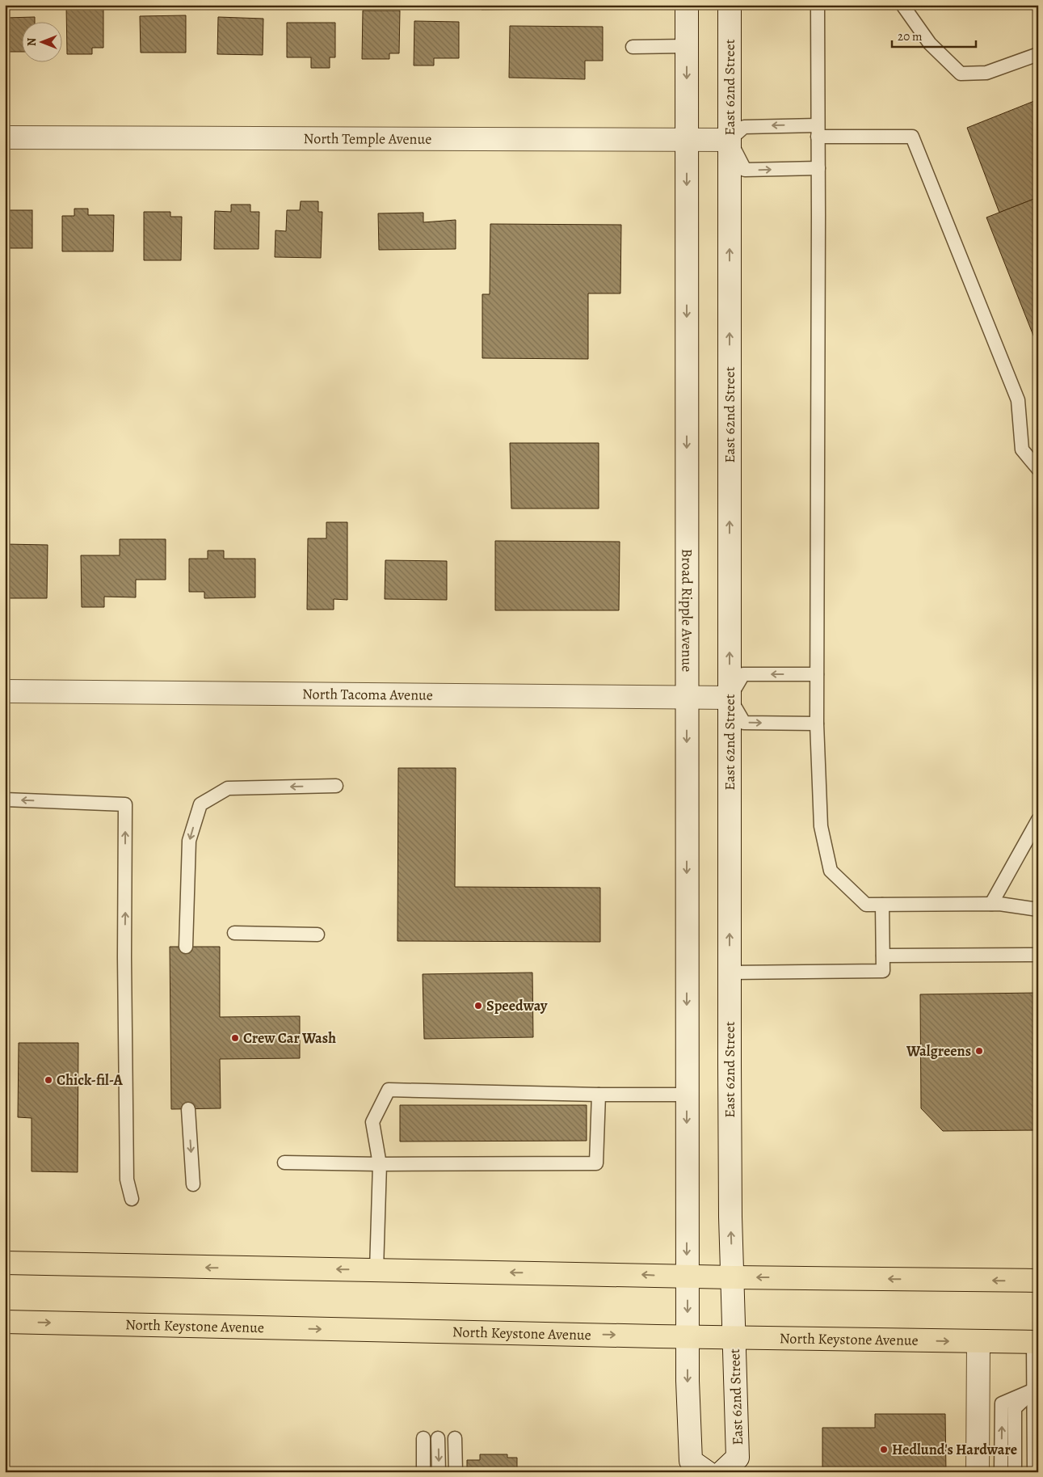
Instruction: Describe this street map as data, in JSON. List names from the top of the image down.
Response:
{
  "streets": {
    "main road": ["North Keystone Avenue"],
    "street": [
      "East 62nd Street",
      "North Temple Avenue",
      "Broad Ripple Avenue",
      "North Tacoma Avenue"
    ]
  },
  "crossings": [
    ["East 62nd Street", "North Temple Avenue"],
    ["East 62nd Street", "North Tacoma Avenue"],
    ["East 62nd Street", "North Keystone Avenue"],
    ["North Temple Avenue", "Broad Ripple Avenue"],
    ["Broad Ripple Avenue", "North Tacoma Avenue"]
  ],
  "one_way": ["Broad Ripple Avenue"],
  "places": [
    "Speedway",
    "Crew Car Wash",
    "Walgreens",
    "Chick-fil-A",
    "Hedlund's Hardware"
  ],
  "scale_bar": "20 m",
  "north": "left"
}
